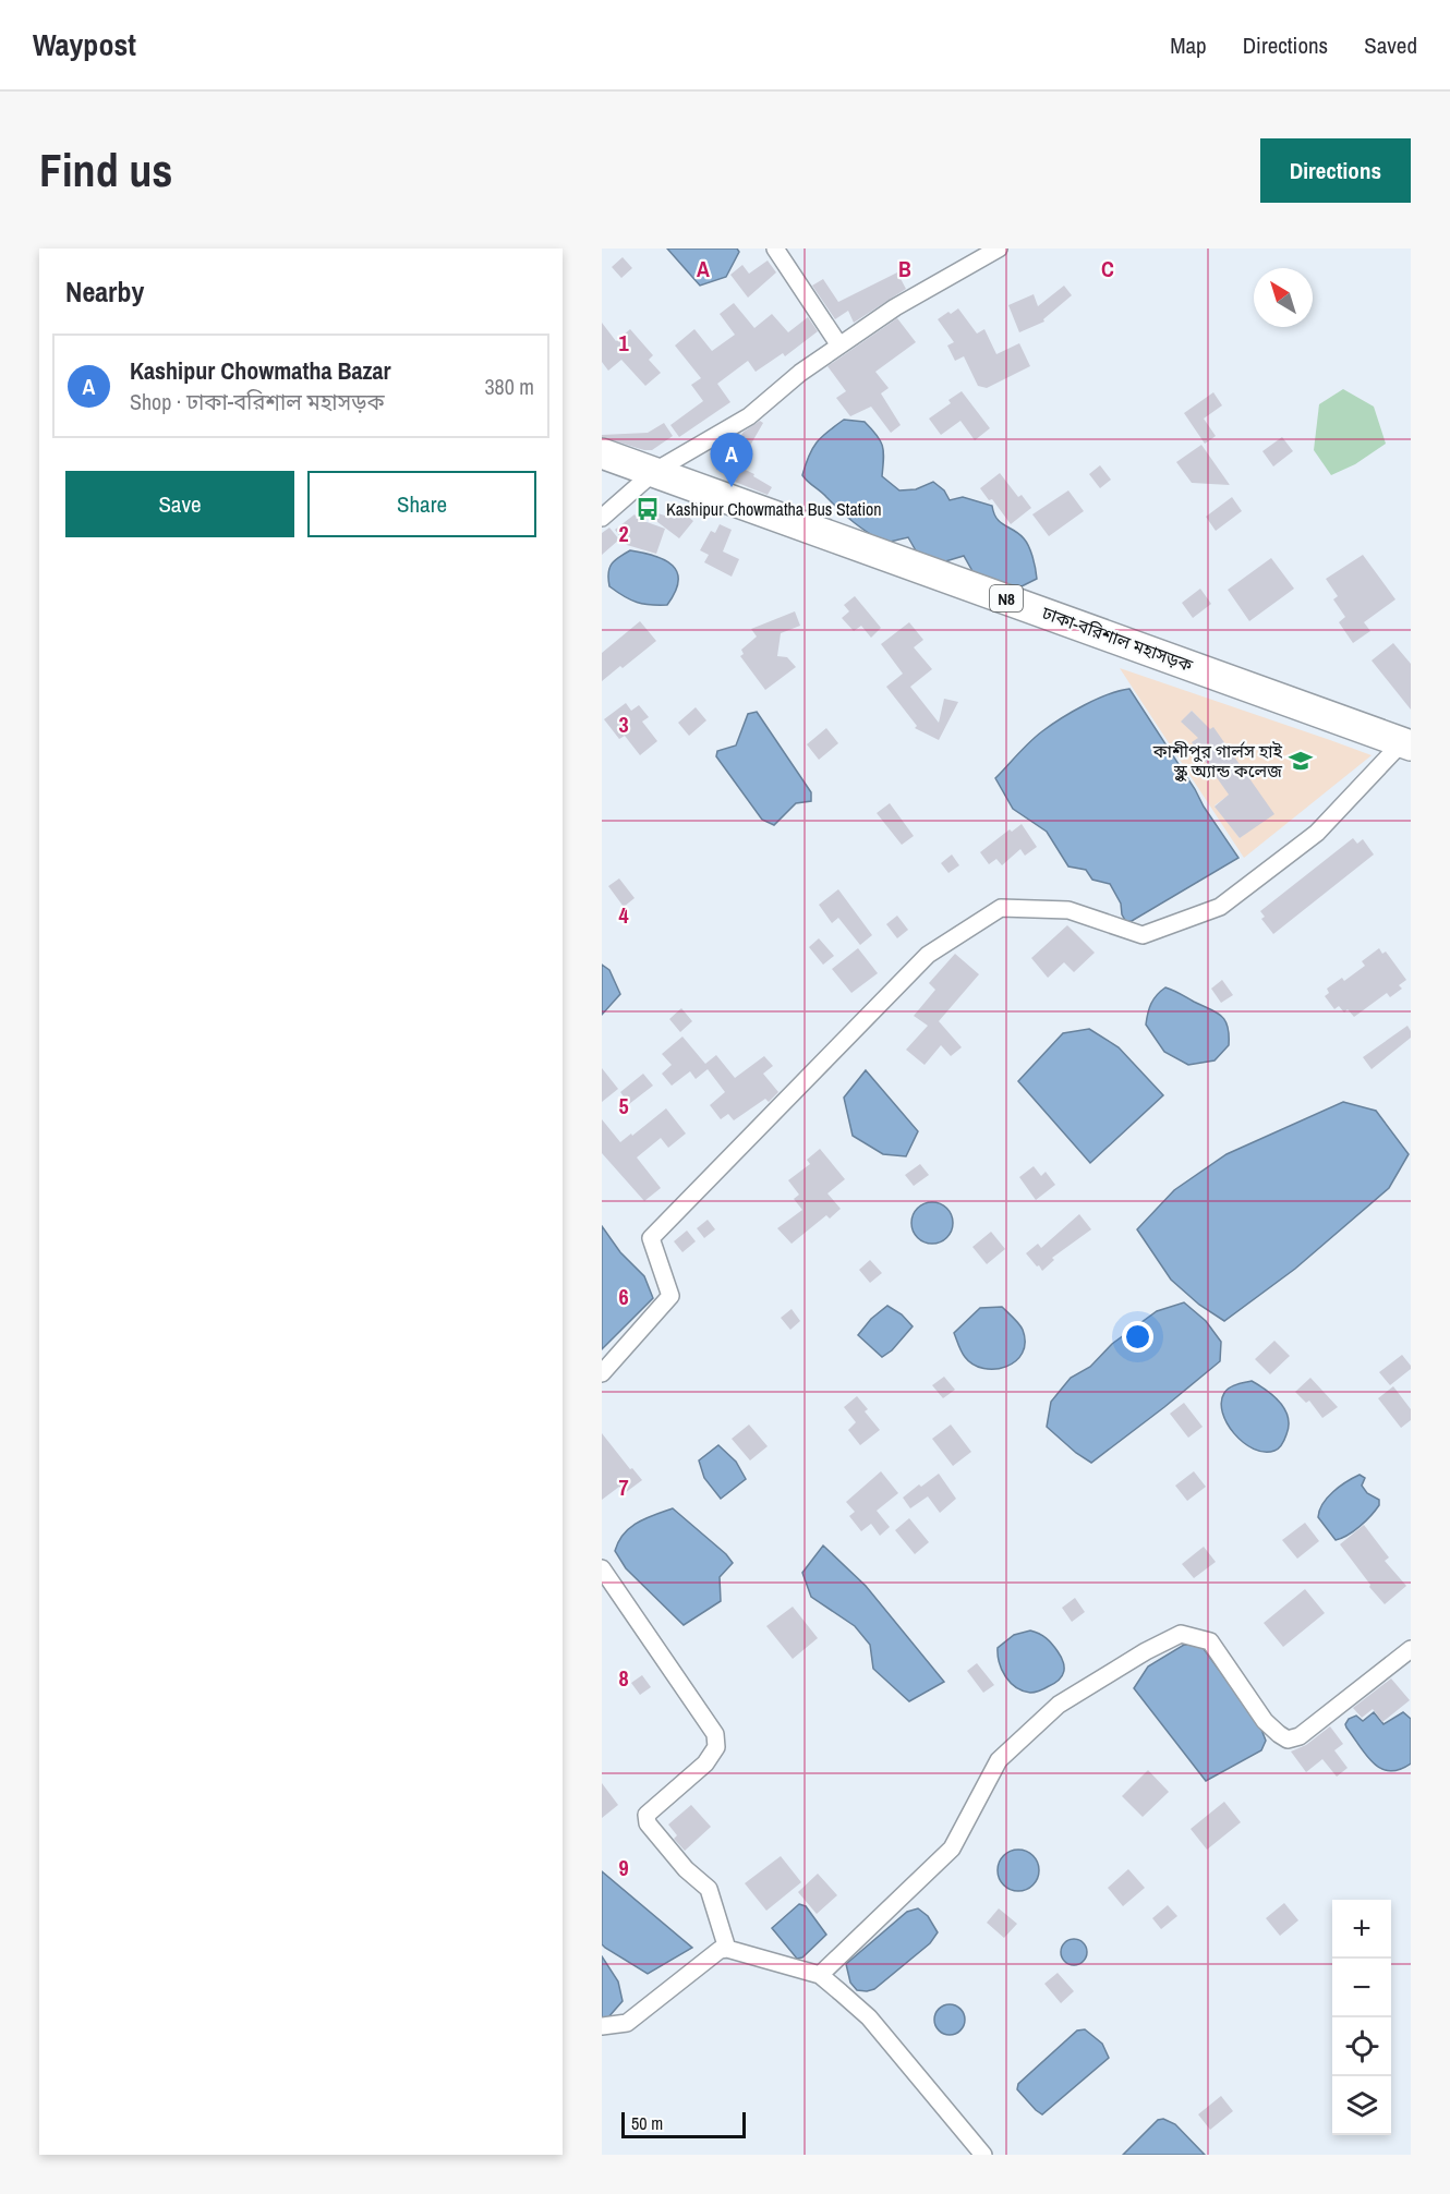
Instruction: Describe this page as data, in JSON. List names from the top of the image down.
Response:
{
  "streets": {
    "highway": ["N8", "ঢাকা-বরিশাল মহাসড়ক"]
  },
  "places": {
    "bus stop": ["Kashipur Chowmatha Bus Station"],
    "school or university": ["কাশীপুর গার্লস হাই স্কুল অ্যান্ড কলেজ"]
  },
  "scale_bar": "50 m",
  "north": "top left",
  "page": {
    "header": "Waypost",
    "nav": ["Map", "Directions", "Saved"],
    "buttons": [
      "Directions",
      ["Save", "Share"]
    ],
    "title": "Find us",
    "heading": "Nearby",
    "list": [
      {
        "mark": "A",
        "name": "Kashipur Chowmatha Bazar",
        "note": "Shop · ঢাকা-বরিশাল মহাসড়ক",
        "value": "380 m"
      }
    ],
    "pins": "A",
    "map_buttons": ["+", "−"],
    "scale": "50 m"
  },
  "grid": {
    "columns": ["A", "B", "C"],
    "rows": [
      "1",
      "2",
      "3",
      "4",
      "5",
      "6",
      "7",
      "8",
      "9"
    ]
  }
}
